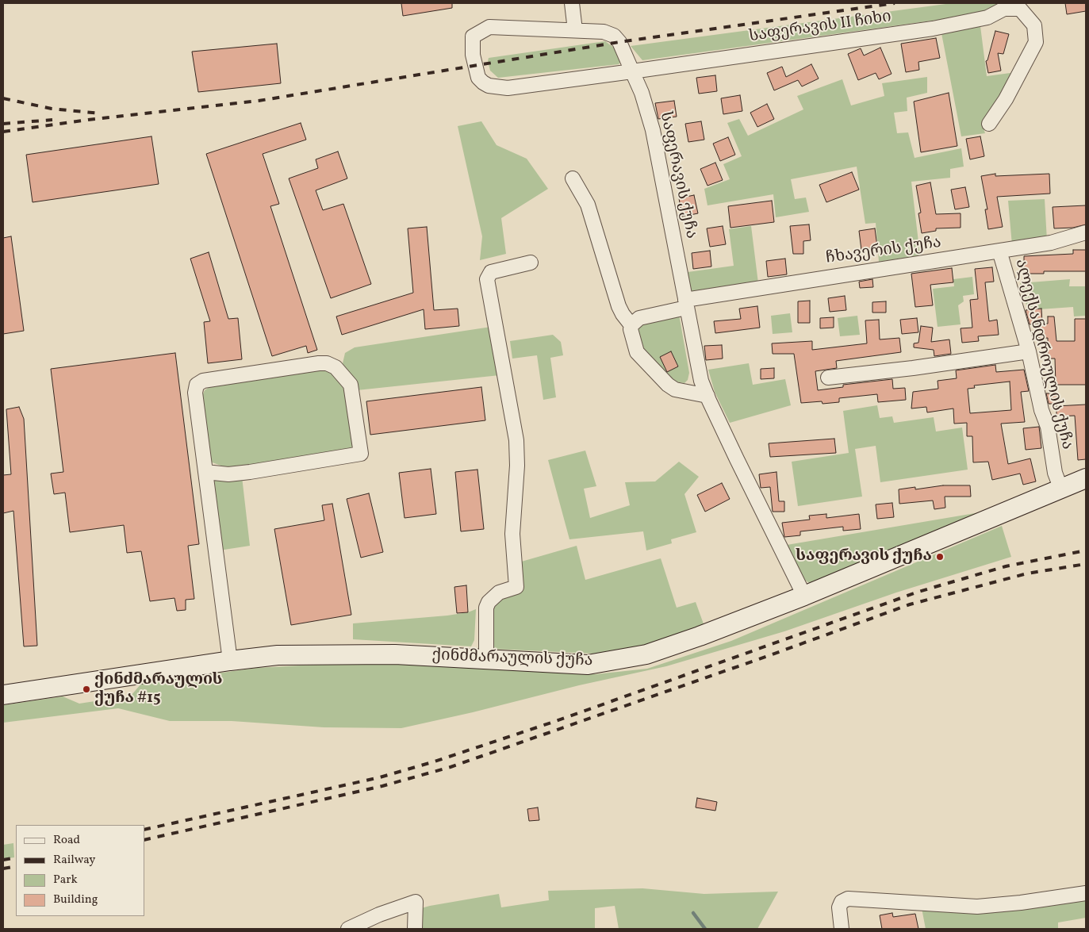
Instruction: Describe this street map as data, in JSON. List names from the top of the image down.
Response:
{
  "streets": {
    "main road": ["ქინძმარაულის ქუჩა"],
    "street": [
      "საფერავის II ჩიხი",
      "საფერავის ქუჩა",
      "ჩხავერის ქუჩა",
      "ალექსანდროულის ქუჩა"
    ]
  },
  "crossings": [
    ["საფერავის II ჩიხი", "საფერავის ქუჩა"],
    ["საფერავის ქუჩა", "ჩხავერის ქუჩა"],
    ["საფერავის ქუჩა", "ქინძმარაულის ქუჩა"],
    ["ჩხავერის ქუჩა", "ალექსანდროულის ქუჩა"],
    ["ალექსანდროულის ქუჩა", "ქინძმარაულის ქუჩა"]
  ],
  "places": ["საფერავის ქუჩა", "ქინძმარაულის ქუჩა #15"],
  "legend": [
    "Road",
    "Railway",
    "Park",
    "Building"
  ]
}
